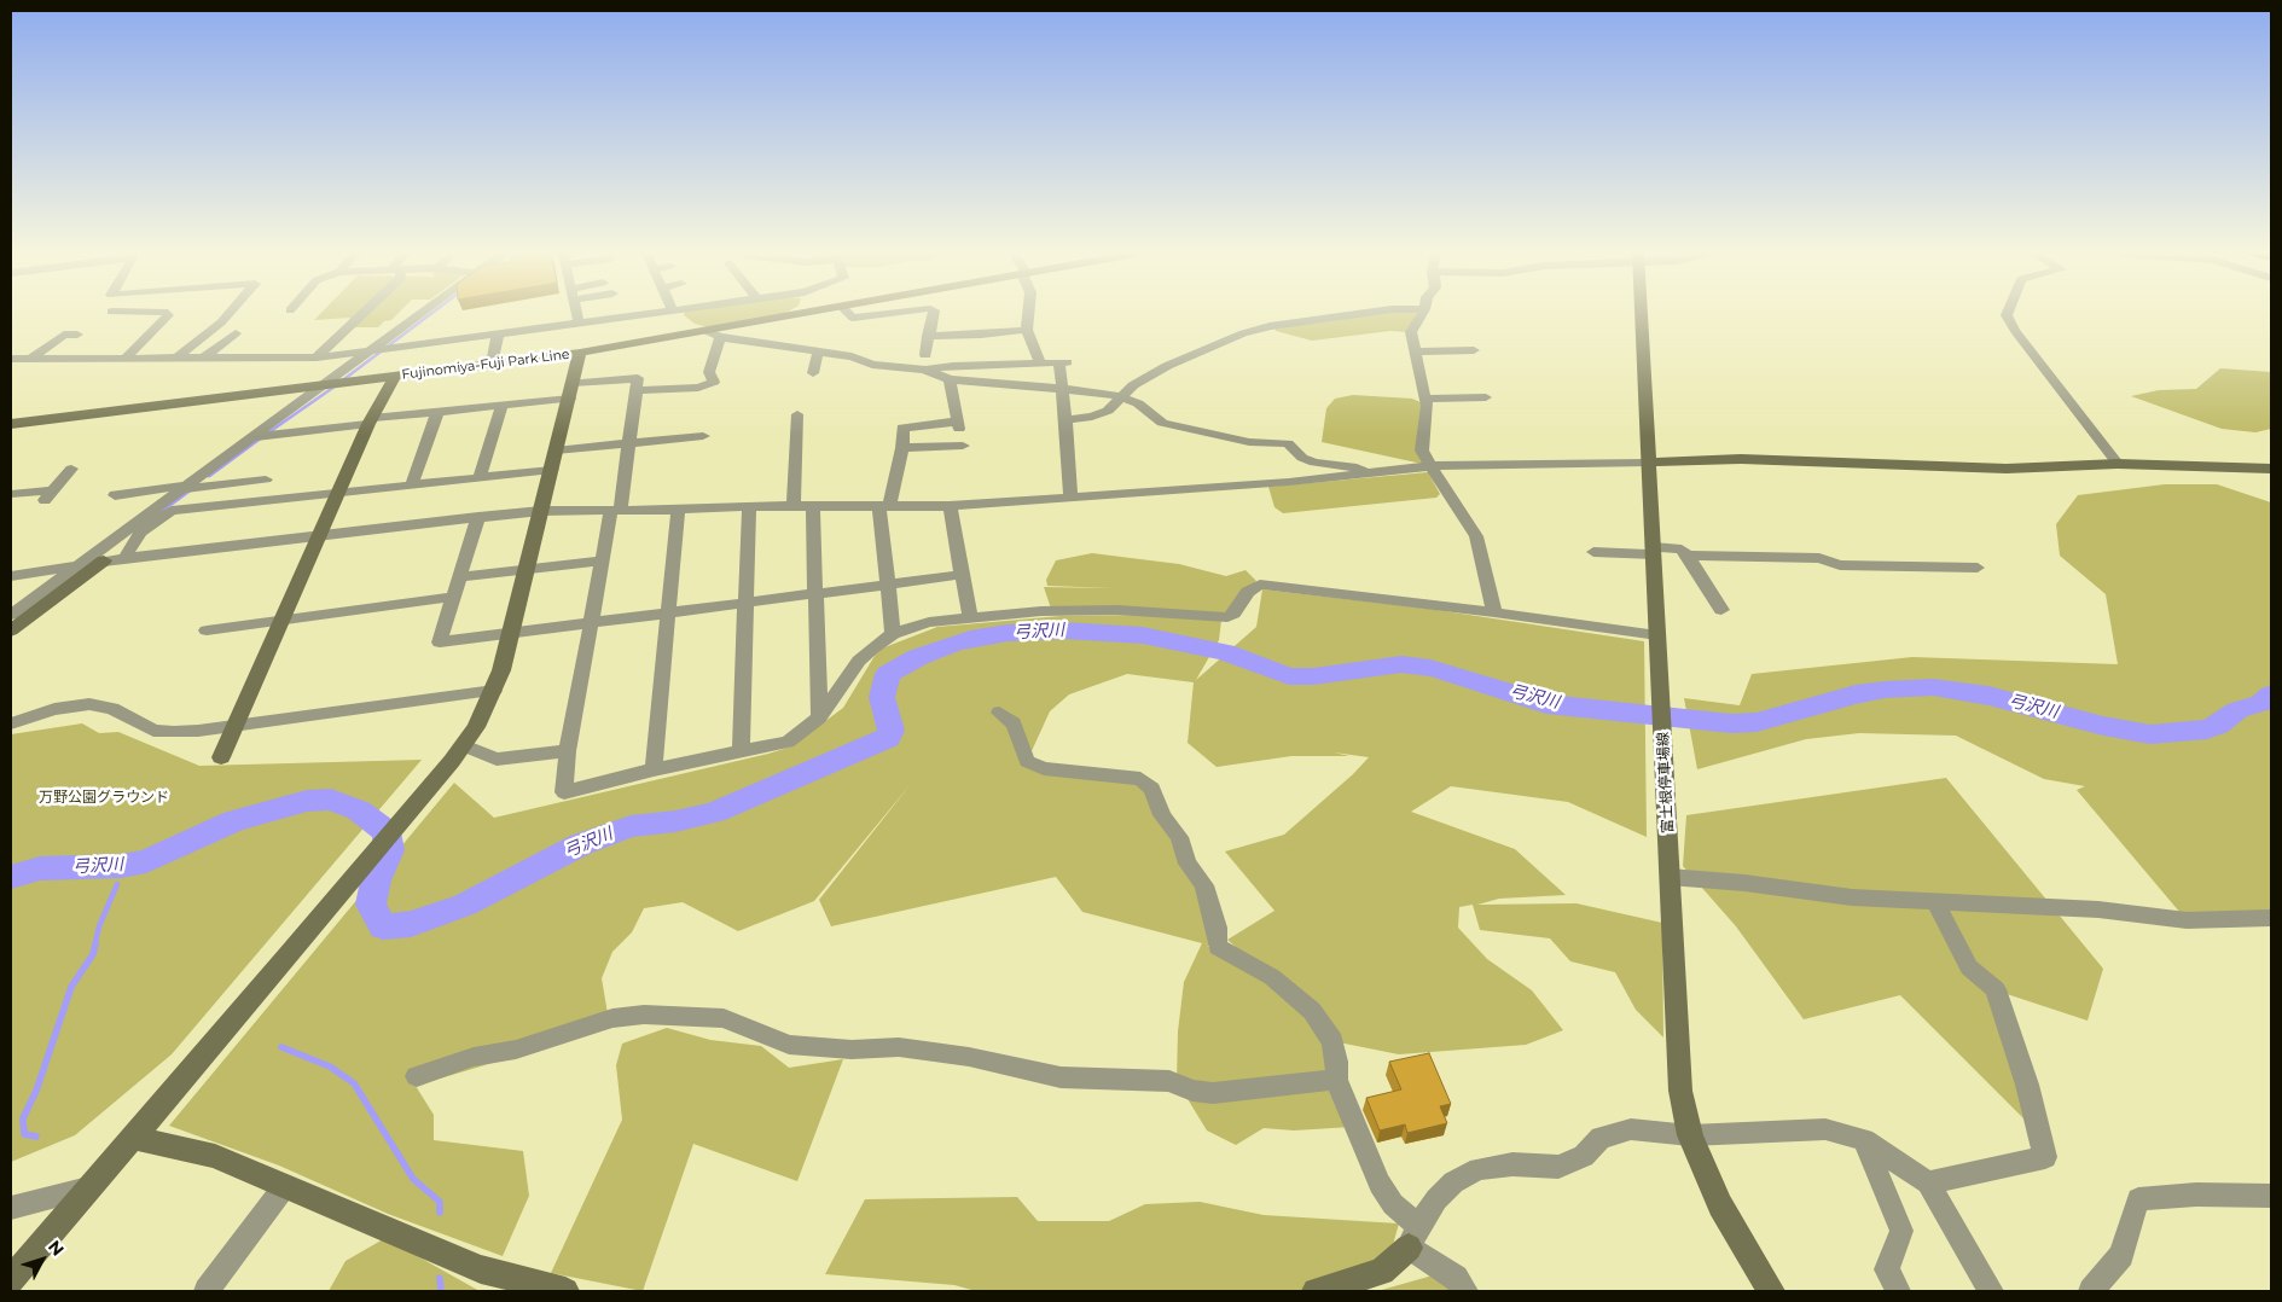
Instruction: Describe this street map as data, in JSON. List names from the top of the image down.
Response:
{
  "streets": {
    "street": ["Fujinomiya-Fuji Park Line", "富士根停車場線"]
  },
  "water": ["弓沢川"],
  "parks": ["万野公園グラウンド"],
  "north": "top right"
}
